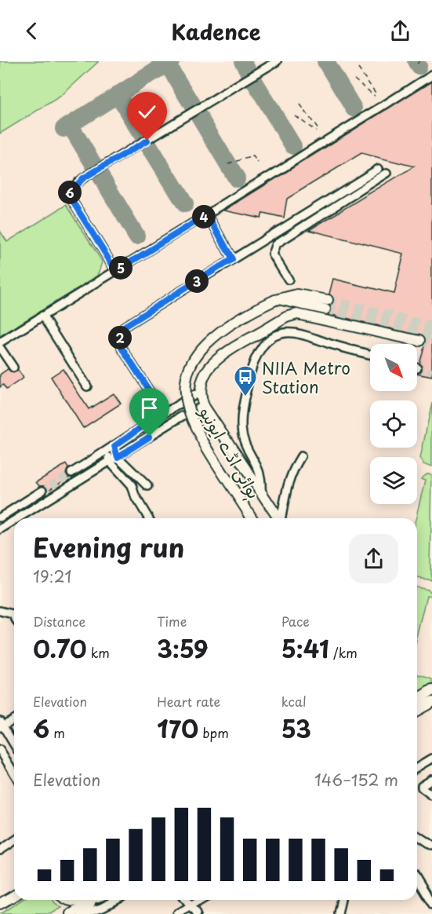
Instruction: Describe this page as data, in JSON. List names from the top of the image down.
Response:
{
  "streets": {
    "main road": ["ہوائی اڈے ایونیو"]
  },
  "places": {
    "bus stop": ["NIIA Metro Station"]
  },
  "north": "bottom right",
  "page": {
    "header": "Kadence",
    "pins": [
      "6",
      "4",
      "5",
      "3",
      "2"
    ],
    "heading": ["Evening run", "19:21"],
    "stats": [
      ["Distance", "0.70 km"],
      ["Time", "3:59"],
      ["Pace", "5:41 /km"],
      ["Elevation", "6 m"],
      ["Heart rate", "170 bpm"],
      ["kcal", "53"]
    ],
    "chart": ["Elevation", "146–152 m"]
  }
}
